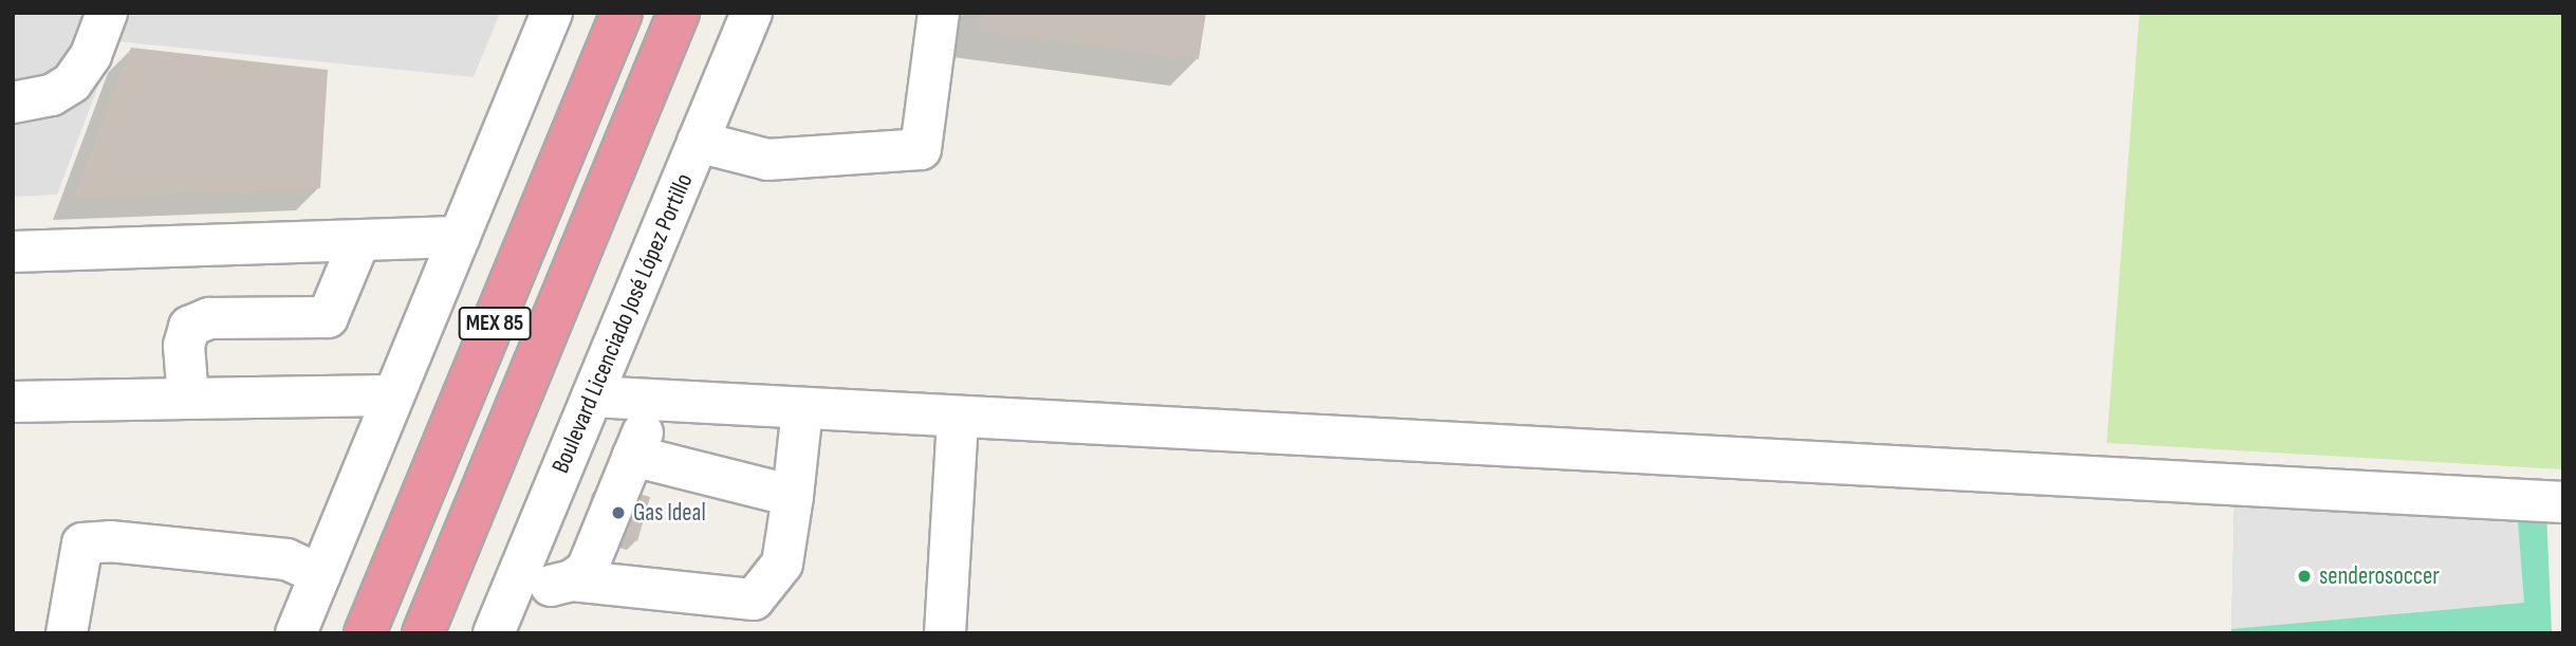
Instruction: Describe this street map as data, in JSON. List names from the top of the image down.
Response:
{
  "streets": {
    "highway": ["MEX 85"],
    "street": ["Boulevard Licenciado José López Portillo"]
  },
  "places": ["Gas Ideal", "senderosoccer"]
}
